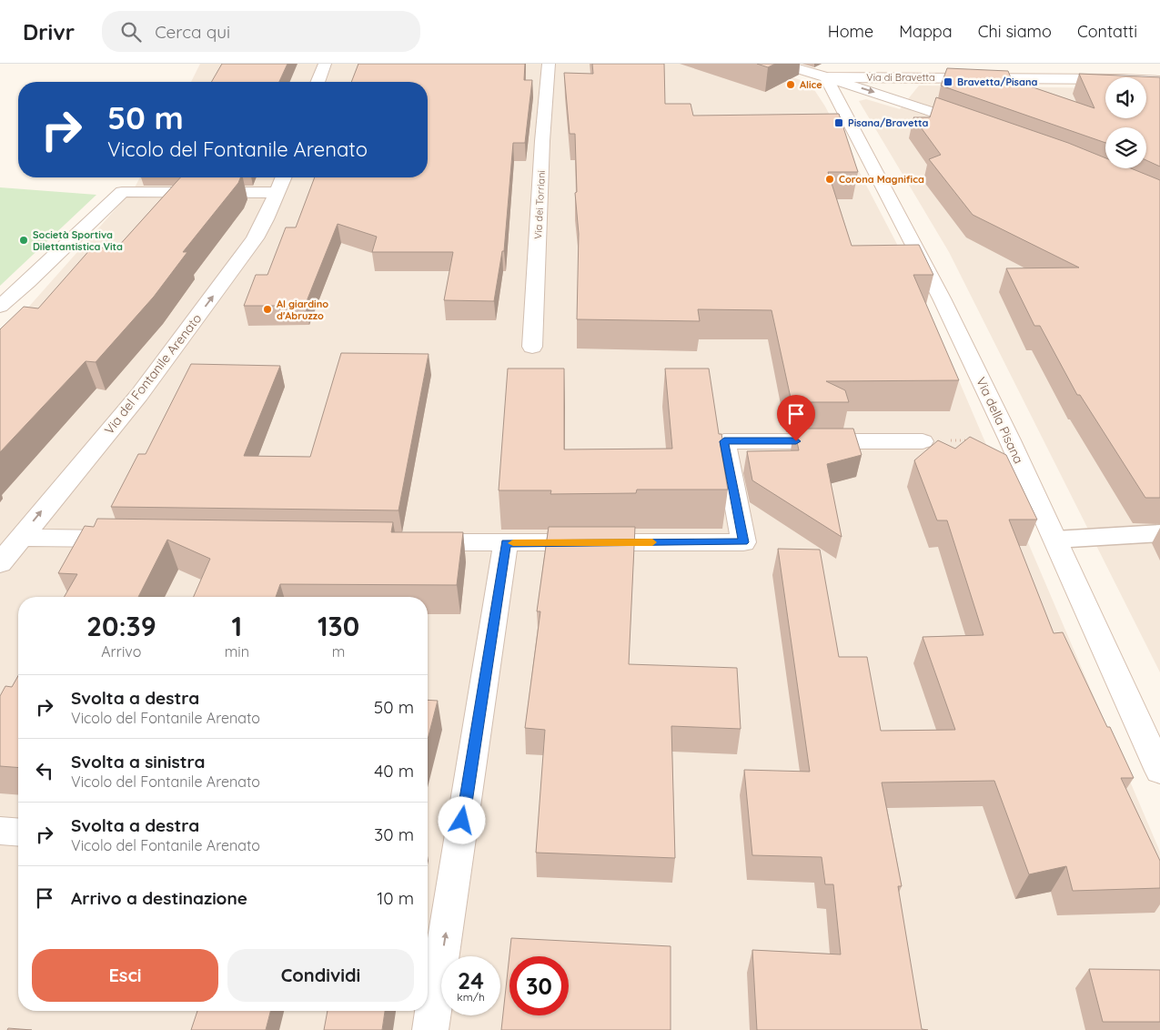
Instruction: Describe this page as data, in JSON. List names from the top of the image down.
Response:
{
  "streets": {
    "street": [
      "Via di Bravetta",
      "Via dei Torriani",
      "Via del Fontanile Arenato",
      "Via della Pisana"
    ]
  },
  "crossings": [
    ["Via di Bravetta", "Via della Pisana"]
  ],
  "one_way": ["Via del Fontanile Arenato"],
  "places": {
    "transit": ["Bravetta/Pisana", "Pisana/Bravetta"],
    "other": [
      "Alice",
      "Corona Magnifica",
      "Società Sportiva Dilettantistica Vita",
      "Al giardino d'Abruzzo"
    ]
  },
  "page": {
    "header": "Drivr",
    "search": "Cerca qui",
    "nav": [
      "Home",
      "Mappa",
      "Chi siamo",
      "Contatti"
    ],
    "turn": ["50 m", "Vicolo del Fontanile Arenato"],
    "eta": [
      "20:39",
      "Arrivo",
      "1",
      "min",
      "130",
      "m"
    ],
    "list": [
      {
        "name": "Svolta a destra",
        "note": "Vicolo del Fontanile Arenato",
        "value": "50 m"
      },
      {
        "name": "Svolta a sinistra",
        "note": "Vicolo del Fontanile Arenato",
        "value": "40 m"
      },
      {
        "name": "Svolta a destra",
        "note": "Vicolo del Fontanile Arenato",
        "value": "30 m"
      },
      {
        "name": "Arrivo a destinazione",
        "value": "10 m"
      }
    ],
    "buttons": ["Esci", "Condividi"],
    "speed": "24 km/h",
    "limit": "30"
  }
}
